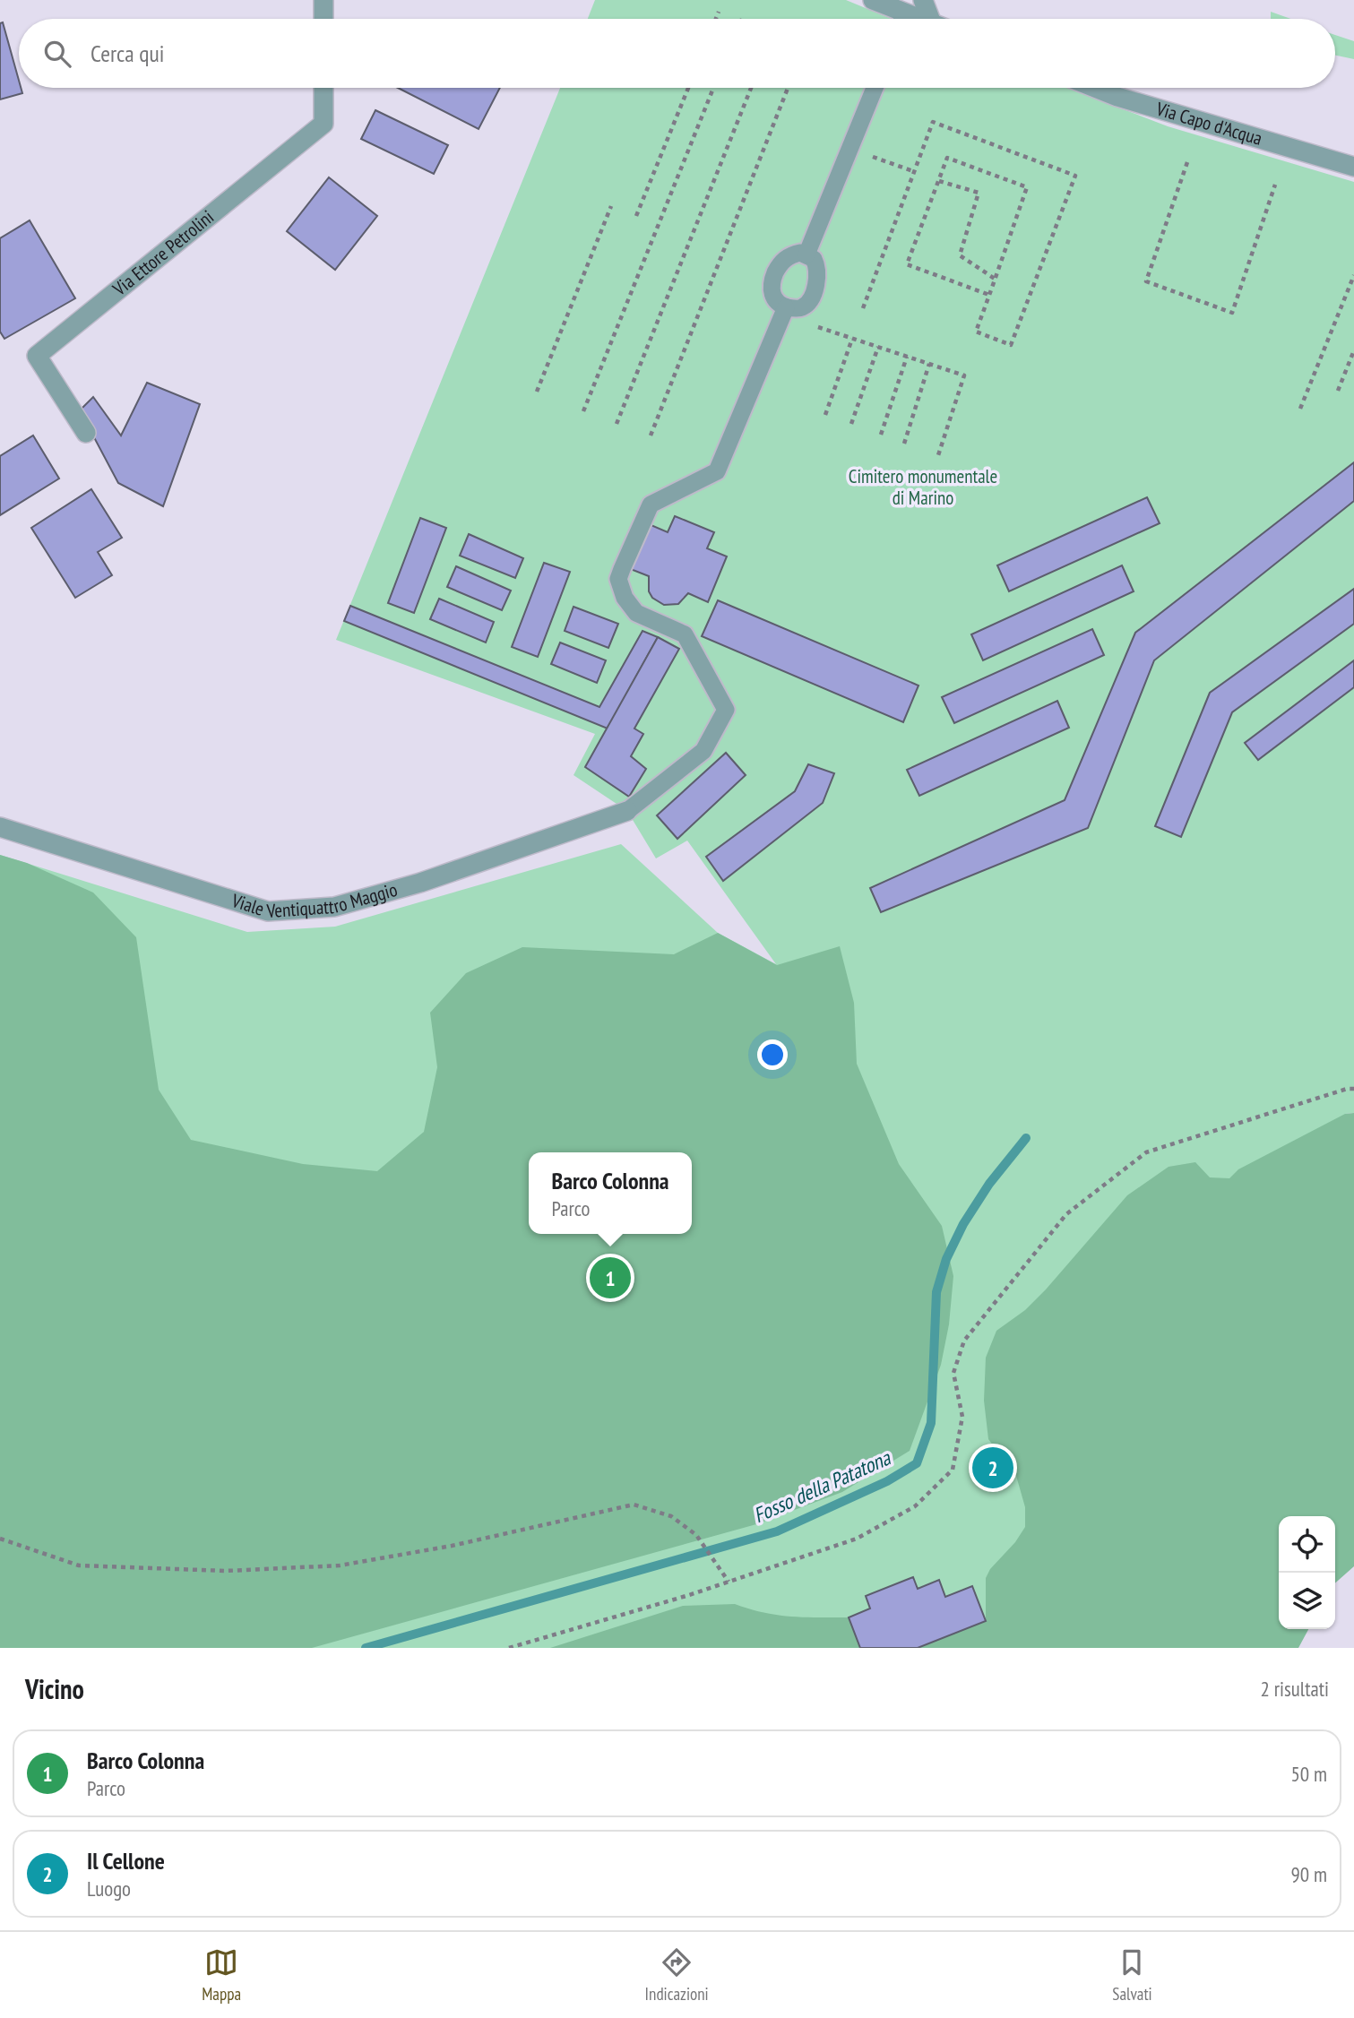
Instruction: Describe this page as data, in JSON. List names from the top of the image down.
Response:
{
  "streets": {
    "street": ["Via Capo d'Acqua", "Via Ettore Petrolini", "Viale Ventiquattro Maggio"]
  },
  "water": ["Fosso della Patatona"],
  "parks": ["Cimitero monumentale di Marino"],
  "page": {
    "search": "Cerca qui",
    "popup": ["Barco Colonna", "Parco"],
    "pins": ["1", "2"],
    "heading": ["Vicino", "2 risultati"],
    "list": [
      {
        "mark": "1",
        "name": "Barco Colonna",
        "note": "Parco",
        "value": "50 m"
      },
      {
        "mark": "2",
        "name": "Il Cellone",
        "note": "Luogo",
        "value": "90 m"
      }
    ],
    "nav": ["Mappa", "Indicazioni", "Salvati"]
  }
}
